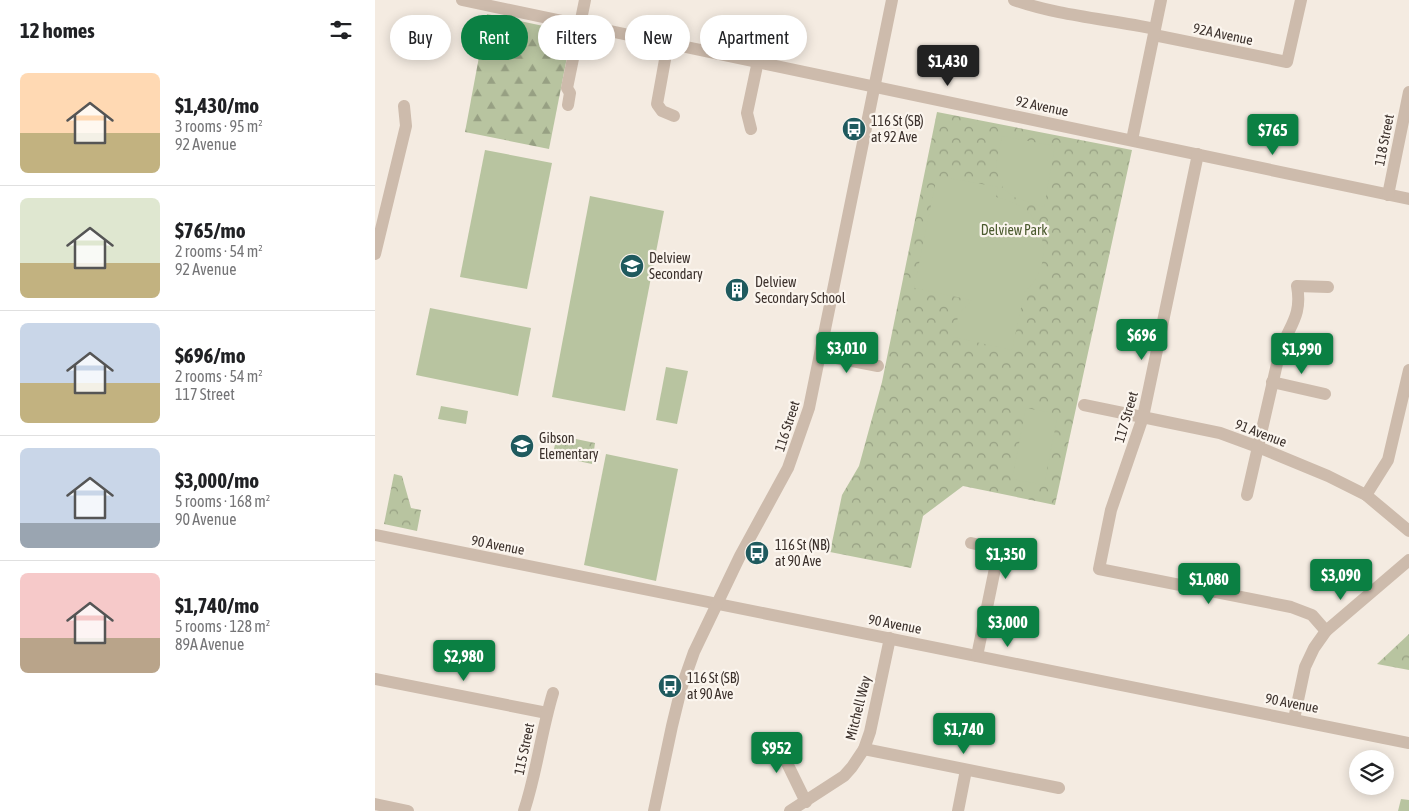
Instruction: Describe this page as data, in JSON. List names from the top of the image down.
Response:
{
  "streets": {
    "street": [
      "92A Avenue",
      "92 Avenue",
      "118 Street",
      "117 Street",
      "116 Street",
      "91 Avenue",
      "90 Avenue",
      "Mitchell Way",
      "115 Street"
    ]
  },
  "crossings": [
    ["92 Avenue", "118 Street"],
    ["92 Avenue", "117 Street"],
    ["92 Avenue", "116 Street"],
    ["117 Street", "91 Avenue"],
    ["116 Street", "90 Avenue"],
    ["90 Avenue", "Mitchell Way"]
  ],
  "parks": ["Delview Park"],
  "places": {
    "bus stop": ["116 St (SB) at 92 Ave", "116 St (NB) at 90 Ave", "116 St (SB) at 90 Ave"],
    "school or university": ["Delview Secondary", "Gibson Elementary"],
    "building": ["Delview Secondary School"]
  },
  "page": {
    "heading": "12 homes",
    "chip": [
      "Buy",
      "Rent",
      "Filters",
      "New",
      "Apartment"
    ],
    "price": [
      "$1,430",
      "$765",
      "$696",
      "$3,010",
      "$1,990",
      "$1,350",
      "$3,090",
      "$1,080",
      "$3,000",
      "$2,980",
      "$1,740",
      "$952"
    ],
    "list": [
      {
        "name": "$1,430/mo",
        "note": "3 rooms · 95 m² · 92 Avenue"
      },
      {
        "name": "$765/mo",
        "note": "2 rooms · 54 m² · 92 Avenue"
      },
      {
        "name": "$696/mo",
        "note": "2 rooms · 54 m² · 117 Street"
      },
      {
        "name": "$3,000/mo",
        "note": "5 rooms · 168 m² · 90 Avenue"
      },
      {
        "name": "$1,740/mo",
        "note": "5 rooms · 128 m² · 89A Avenue"
      }
    ]
  }
}
